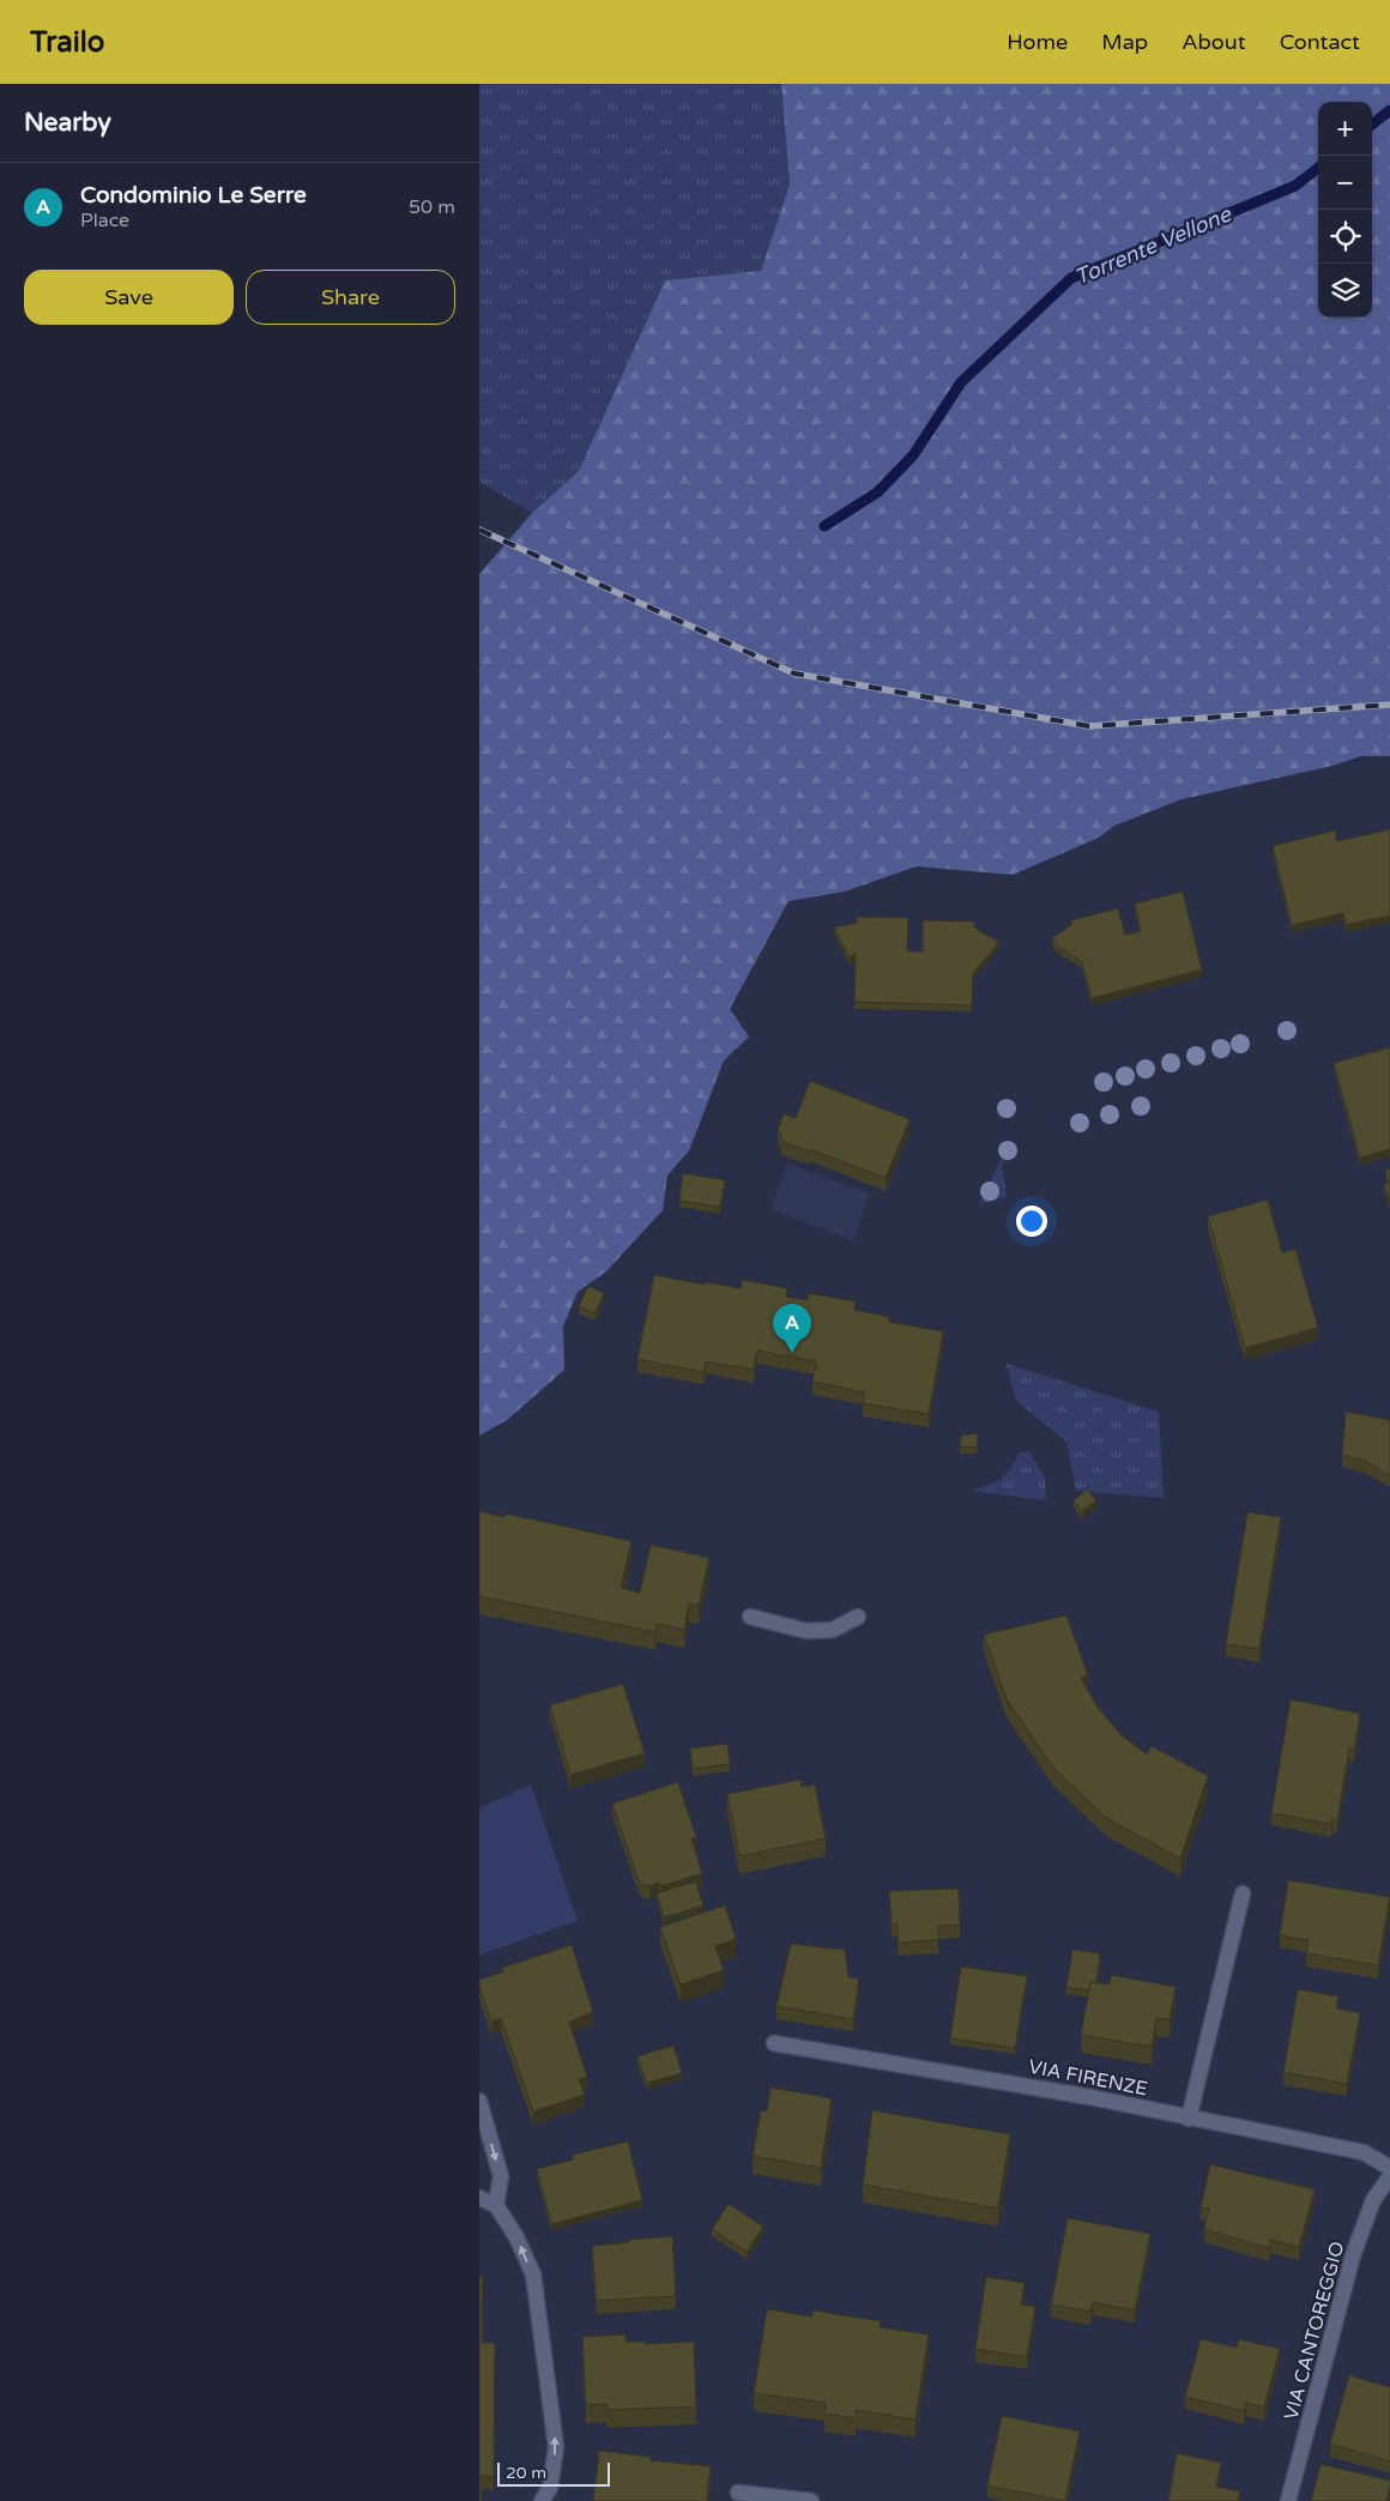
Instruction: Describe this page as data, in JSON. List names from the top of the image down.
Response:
{
  "streets": {
    "street": ["VIA FIRENZE", "VIA CANTOREGGIO"]
  },
  "water": ["Torrente Vellone"],
  "scale_bar": "20 m",
  "page": {
    "header": "Trailo",
    "nav": [
      "Home",
      "Map",
      "About",
      "Contact"
    ],
    "heading": "Nearby",
    "map_buttons": ["+", "−"],
    "list": [
      {
        "mark": "A",
        "name": "Condominio Le Serre",
        "note": "Place",
        "value": "50 m"
      }
    ],
    "buttons": ["Save", "Share"],
    "pins": "A",
    "scale": "20 m"
  }
}
